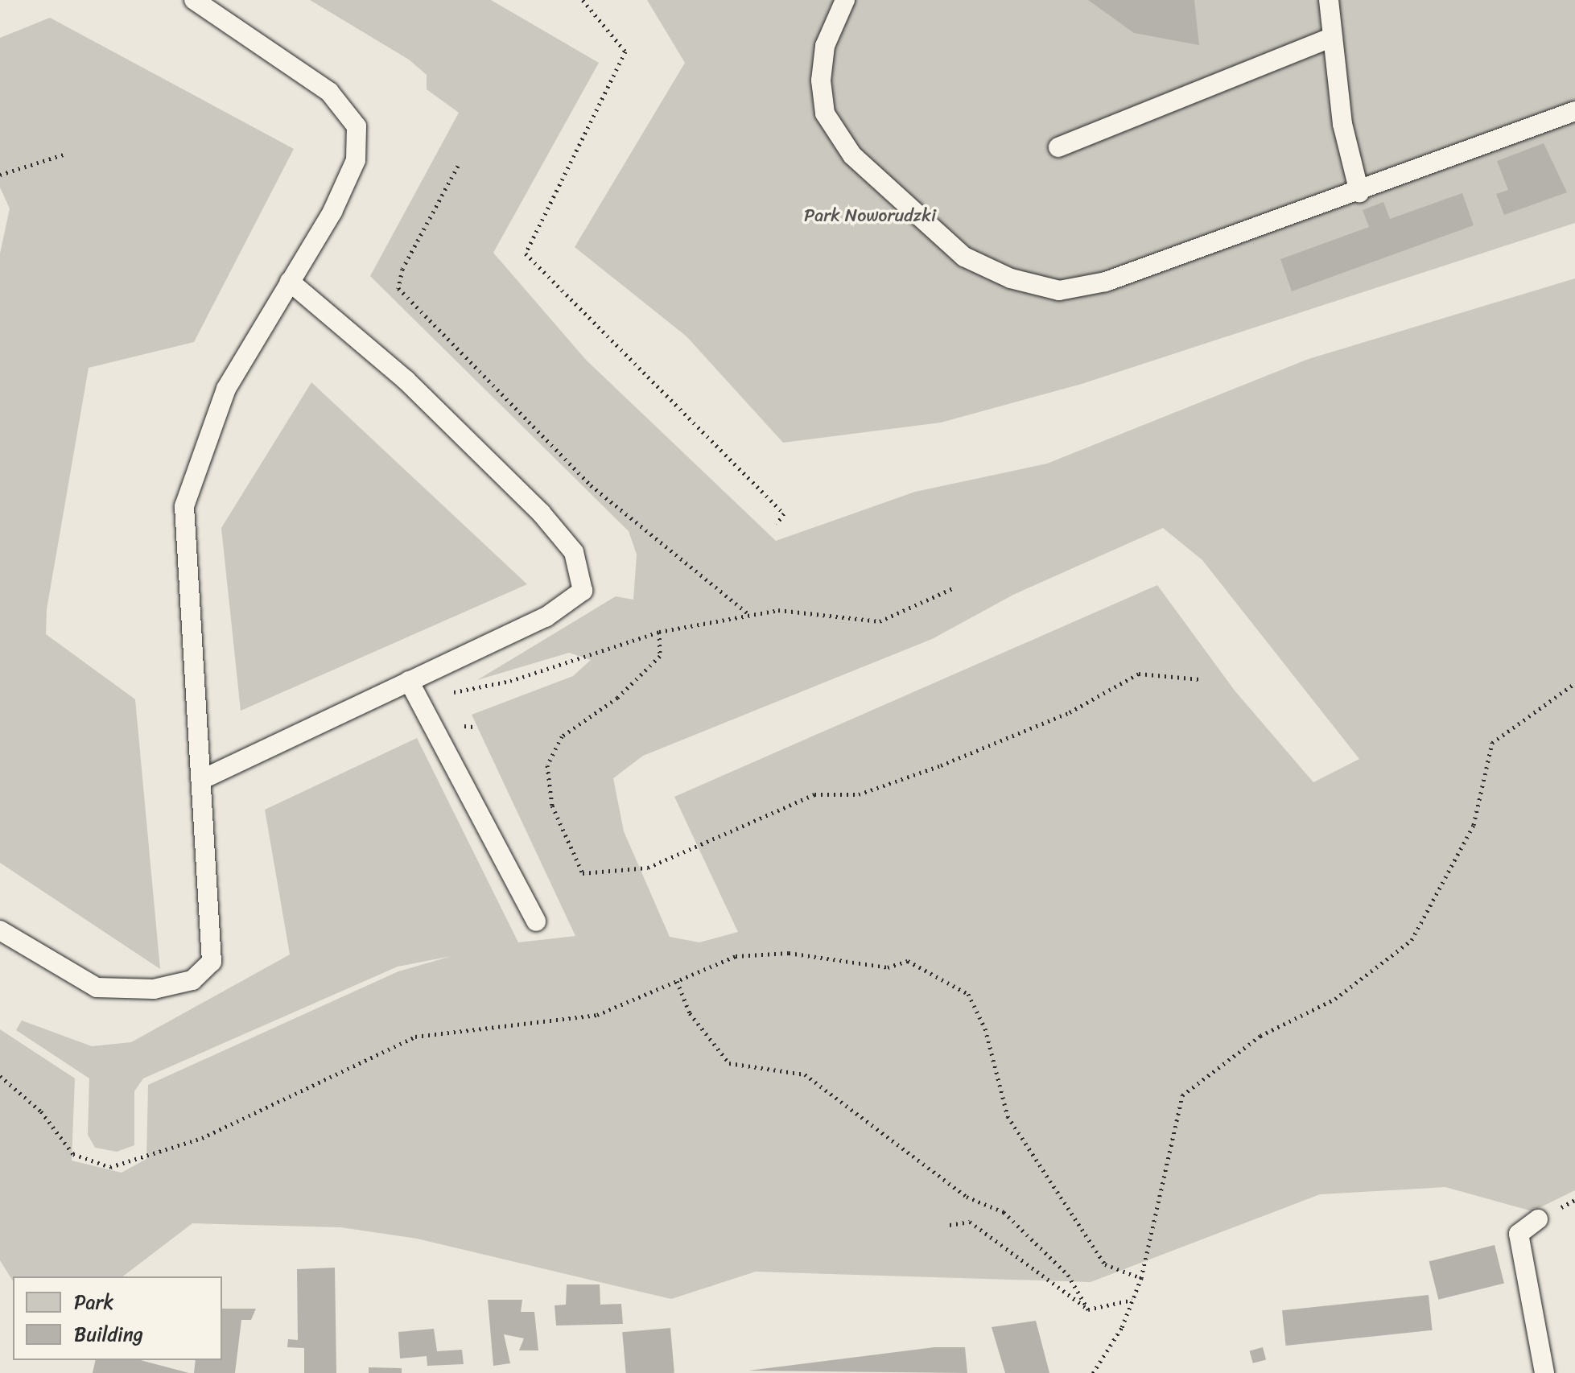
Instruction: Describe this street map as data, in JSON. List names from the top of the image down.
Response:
{
  "parks": ["Park Noworudzki"],
  "legend": ["Park", "Building"]
}
